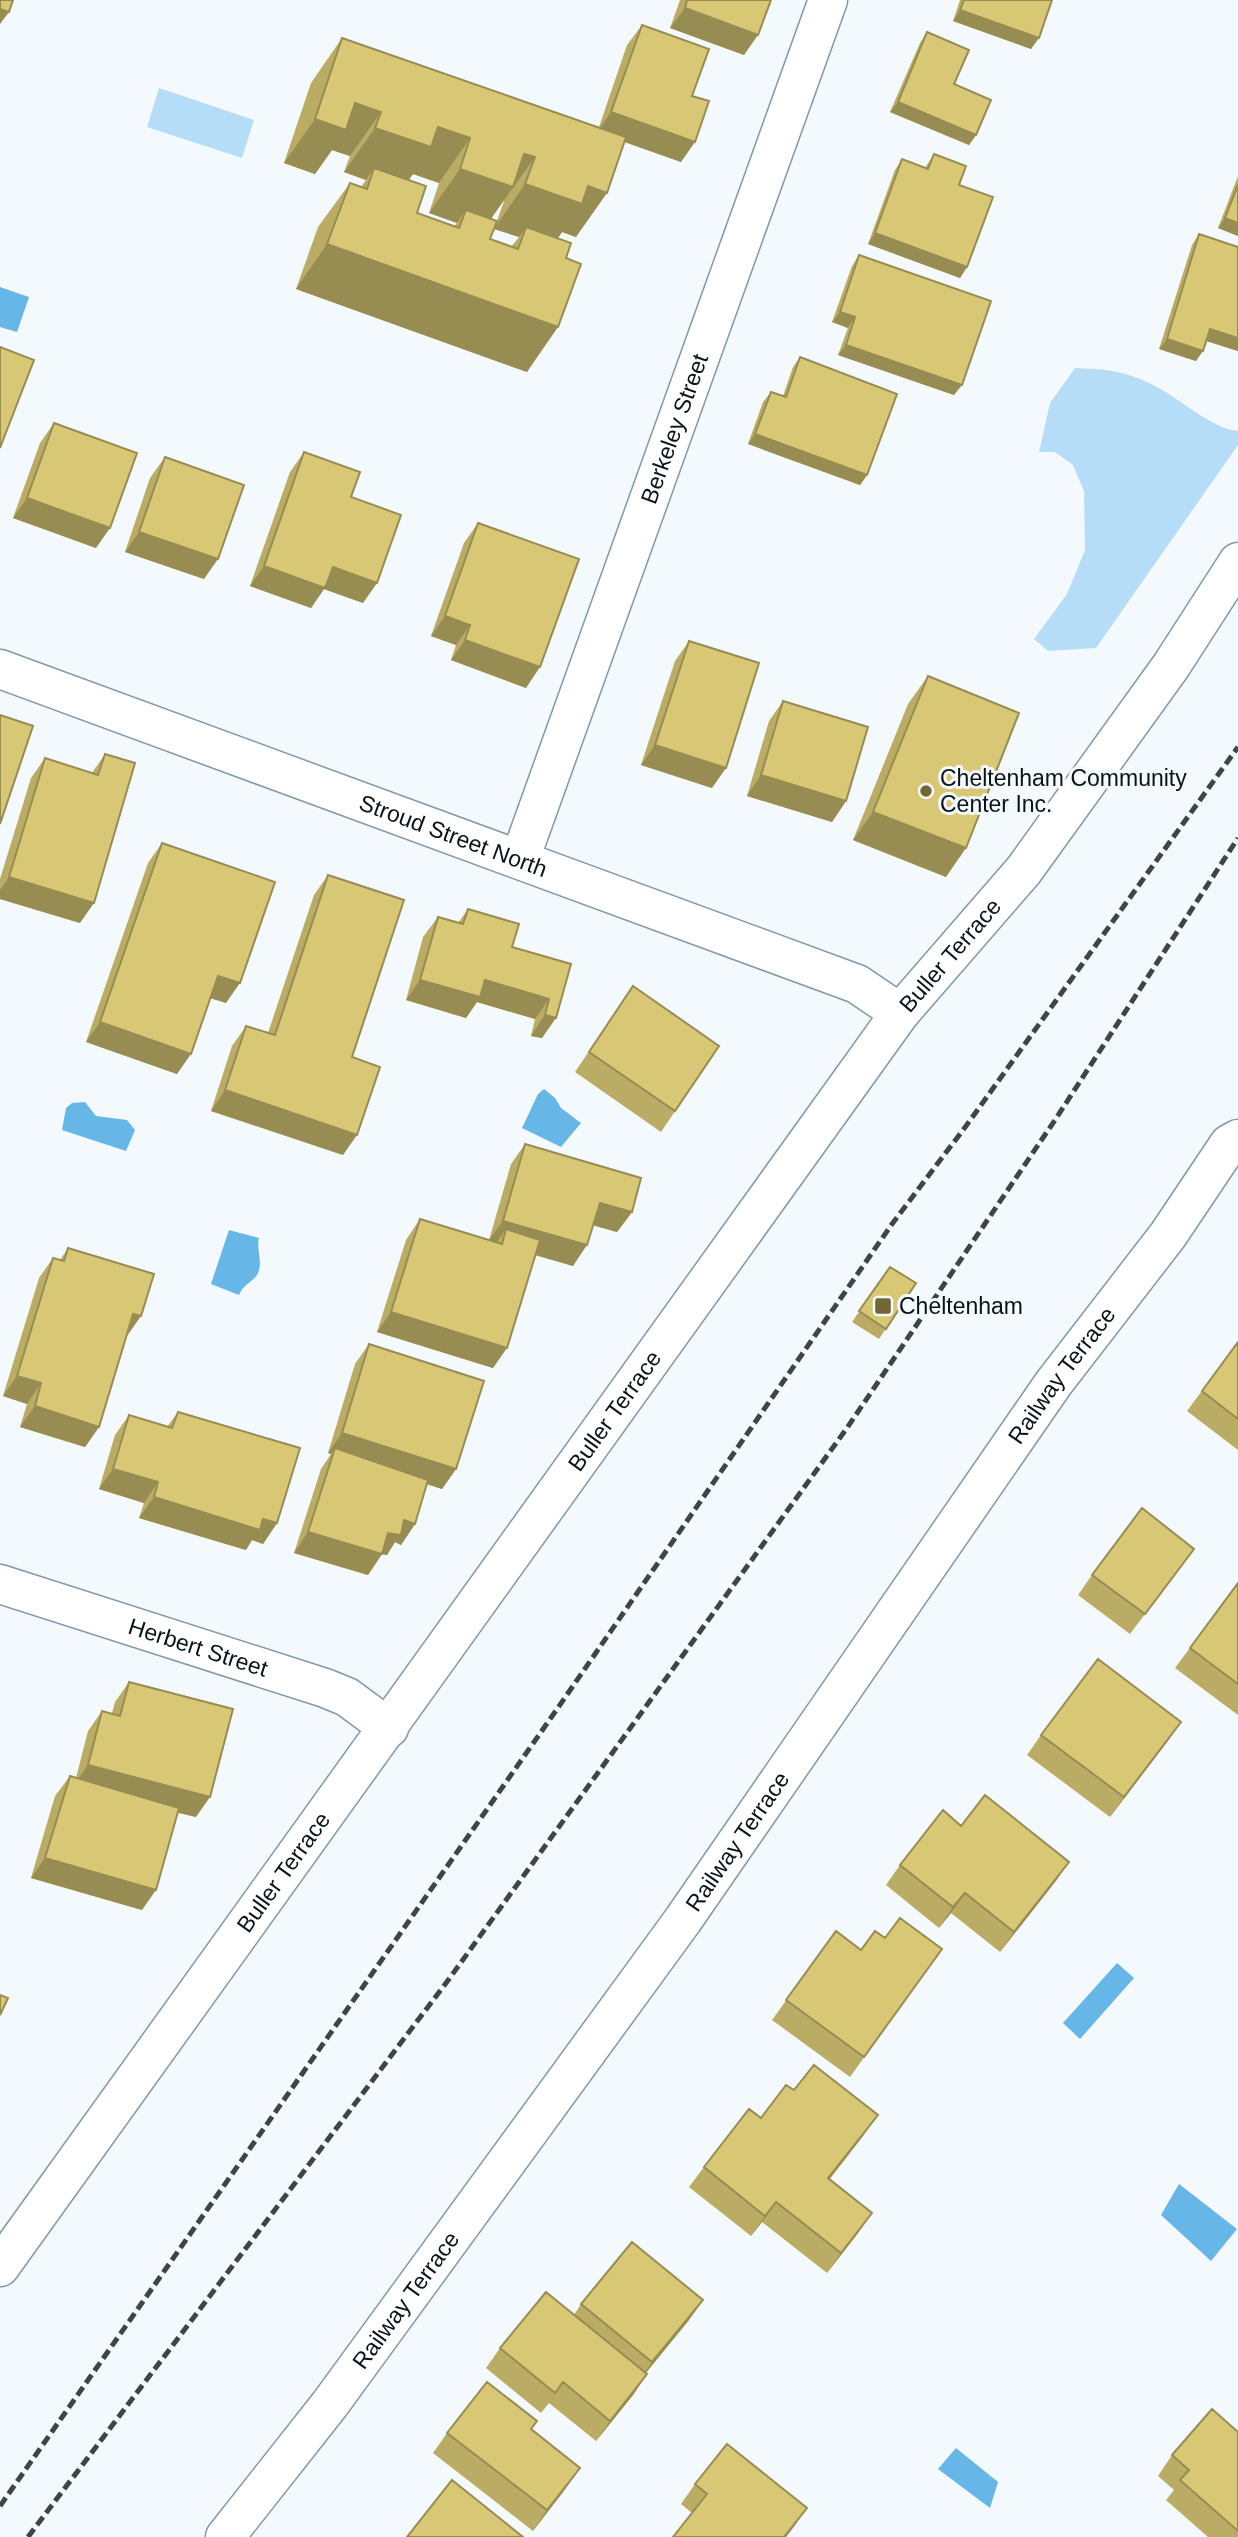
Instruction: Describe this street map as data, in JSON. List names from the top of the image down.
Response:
{
  "streets": {
    "street": [
      "Berkeley Street",
      "Stroud Street North",
      "Buller Terrace",
      "Railway Terrace",
      "Herbert Street"
    ]
  },
  "crossings": [
    ["Berkeley Street", "Stroud Street North"],
    ["Stroud Street North", "Buller Terrace"],
    ["Buller Terrace", "Herbert Street"]
  ],
  "places": {
    "other": ["Cheltenham Community Center Inc."],
    "transit": ["Cheltenham"]
  }
}
